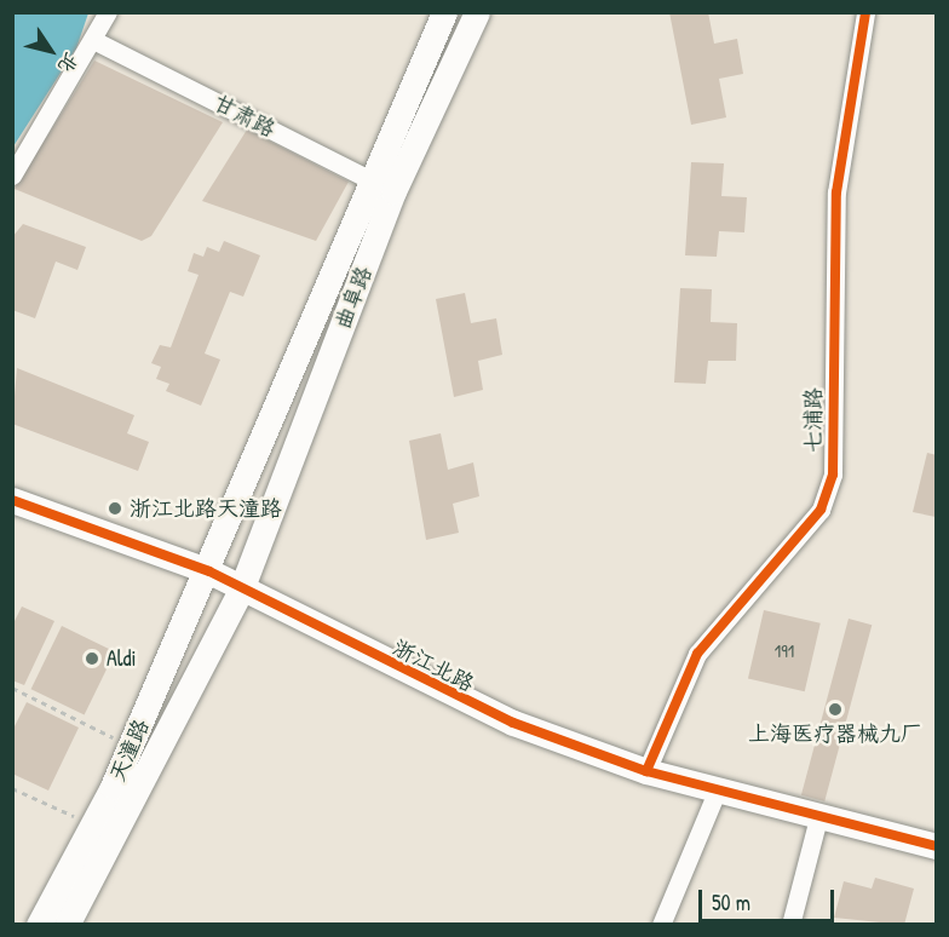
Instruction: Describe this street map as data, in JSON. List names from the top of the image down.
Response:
{
  "streets": {
    "main road": ["曲阜路", "浙江北路", "天潼路"],
    "street": ["甘肃路", "七浦路"]
  },
  "crossings": [
    ["甘肃路", "曲阜路"],
    ["曲阜路", "浙江北路"],
    ["曲阜路", "天潼路"],
    ["七浦路", "浙江北路"],
    ["浙江北路", "天潼路"]
  ],
  "places": ["浙江北路天潼路", "Aldi", "上海医疗器械九厂"],
  "house_numbers": ["191"],
  "scale_bar": "50 m",
  "north": "bottom right"
}
